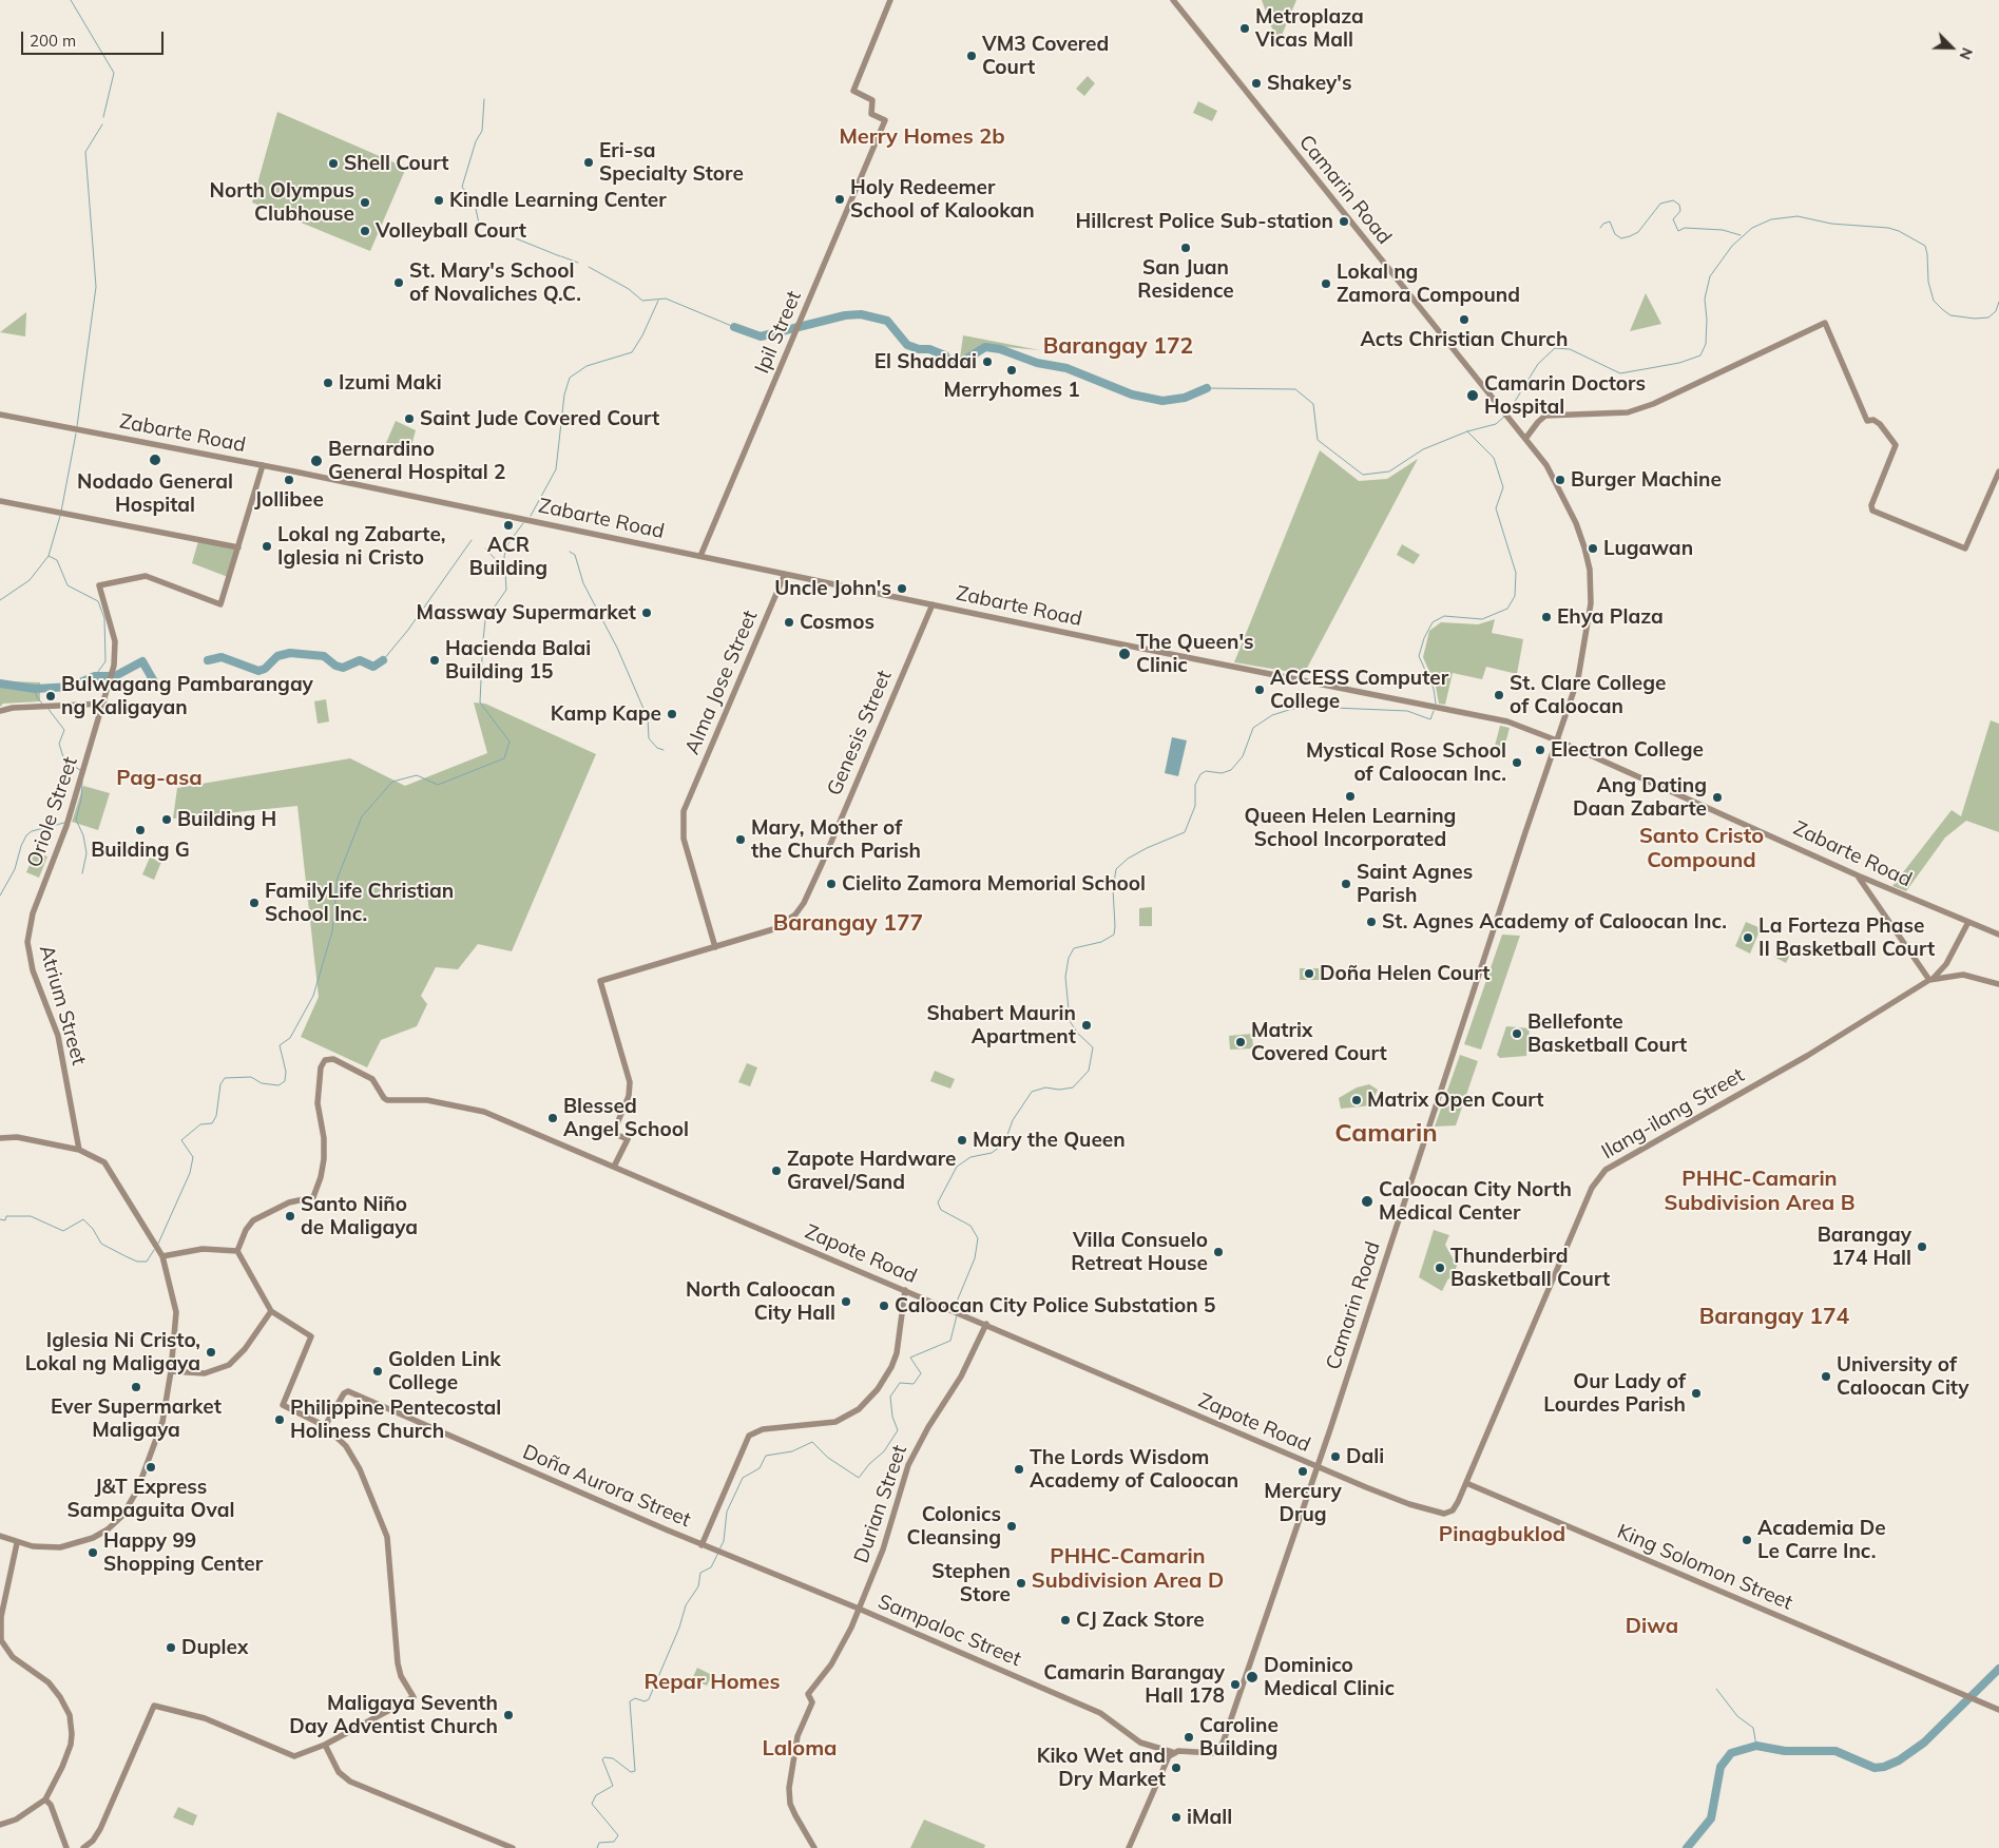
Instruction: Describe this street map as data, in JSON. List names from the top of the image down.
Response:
{
  "streets": {
    "street": [
      "Camarin Road",
      "Ipil Street",
      "Zabarte Road",
      "Alma Jose Street",
      "Genesis Street",
      "Oriole Street",
      "Atrium Street",
      "Ilang-ilang Street",
      "Zapote Road",
      "Doña Aurora Street",
      "Durian Street",
      "King Solomon Street",
      "Sampaloc Street"
    ]
  },
  "crossings": [
    ["Camarin Road", "Zabarte Road"],
    ["Camarin Road", "Ilang-ilang Street"],
    ["Camarin Road", "Zapote Road"],
    ["Camarin Road", "Sampaloc Street"],
    ["Ipil Street", "Zabarte Road"],
    ["Zabarte Road", "Alma Jose Street"],
    ["Zabarte Road", "Genesis Street"],
    ["Alma Jose Street", "Genesis Street"],
    ["Genesis Street", "Zapote Road"],
    ["Oriole Street", "Atrium Street"],
    ["Ilang-ilang Street", "Zapote Road"],
    ["Ilang-ilang Street", "King Solomon Street"],
    ["Zapote Road", "Durian Street"],
    ["Doña Aurora Street", "Sampaloc Street"],
    ["Durian Street", "Sampaloc Street"]
  ],
  "districts": [
    "Merry Homes 2b",
    "Barangay 172",
    "Pag-asa",
    "Santo Cristo Compound",
    "Barangay 177",
    "Camarin",
    "PHHC-Camarin Subdivision Area B",
    "Barangay 174",
    "Pinagbuklod",
    "PHHC-Camarin Subdivision Area D",
    "Diwa",
    "Repar Homes",
    "Laloma"
  ],
  "places": [
    "Metroplaza Vicas Mall",
    "VM3 Covered Court",
    "Shakey's",
    "Eri-sa Specialty Store",
    "Shell Court",
    "Holy Redeemer School of Kalookan",
    "Kindle Learning Center",
    "North Olympus Clubhouse",
    "Hillcrest Police Sub-station",
    "Volleyball Court",
    "San Juan Residence",
    "St. Mary's School of Novaliches Q.C.",
    "Lokal ng Zamora Compound",
    "Acts Christian Church",
    "El Shaddai",
    "Merryhomes 1",
    "Izumi Maki",
    "Camarin Doctors Hospital",
    "Saint Jude Covered Court",
    "Nodado General Hospital",
    "Bernardino General Hospital 2",
    "Jollibee",
    "Burger Machine",
    "ACR Building",
    "Lokal ng Zabarte, Iglesia ni Cristo",
    "Lugawan",
    "Uncle John's",
    "Massway Supermarket",
    "Ehya Plaza",
    "Cosmos",
    "The Queen's Clinic",
    "Hacienda Balai Building 15",
    "ACCESS Computer College",
    "St. Clare College of Caloocan",
    "Bulwagang Pambarangay ng Kaligayan",
    "Kamp Kape",
    "Electron College",
    "Mystical Rose School of Caloocan Inc.",
    "Queen Helen Learning School Incorporated",
    "Ang Dating Daan Zabarte",
    "Building H",
    "Building G",
    "Mary, Mother of the Church Parish",
    "Cielito Zamora Memorial School",
    "Saint Agnes Parish",
    "FamilyLife Christian School Inc.",
    "St. Agnes Academy of Caloocan Inc.",
    "La Forteza Phase II Basketball Court",
    "Doña Helen Court",
    "Shabert Maurin Apartment",
    "Bellefonte Basketball Court",
    "Matrix Covered Court",
    "Matrix Open Court",
    "Blessed Angel School",
    "Mary the Queen",
    "Zapote Hardware Gravel/Sand",
    "Caloocan City North Medical Center",
    "Santo Niño de Maligaya",
    "Barangay 174 Hall",
    "Villa Consuelo Retreat House",
    "Thunderbird Basketball Court",
    "North Caloocan City Hall",
    "Caloocan City Police Substation 5",
    "Iglesia Ni Cristo, Lokal ng Maligaya",
    "Golden Link College",
    "University of Caloocan City",
    "Ever Supermarket Maligaya",
    "Our Lady of Lourdes Parish",
    "Philippine Pentecostal Holiness Church",
    "Dali",
    "J&T Express Sampaguita Oval",
    "The Lords Wisdom Academy of Caloocan",
    "Mercury Drug",
    "Colonics Cleansing",
    "Academia De Le Carre Inc.",
    "Happy 99 Shopping Center",
    "Stephen Store",
    "CJ Zack Store",
    "Duplex",
    "Dominico Medical Clinic",
    "Camarin Barangay Hall 178",
    "Maligaya Seventh Day Adventist Church",
    "Caroline Building",
    "Kiko Wet and Dry Market",
    "iMall"
  ],
  "scale_bar": "200 m",
  "north": "bottom right"
}
